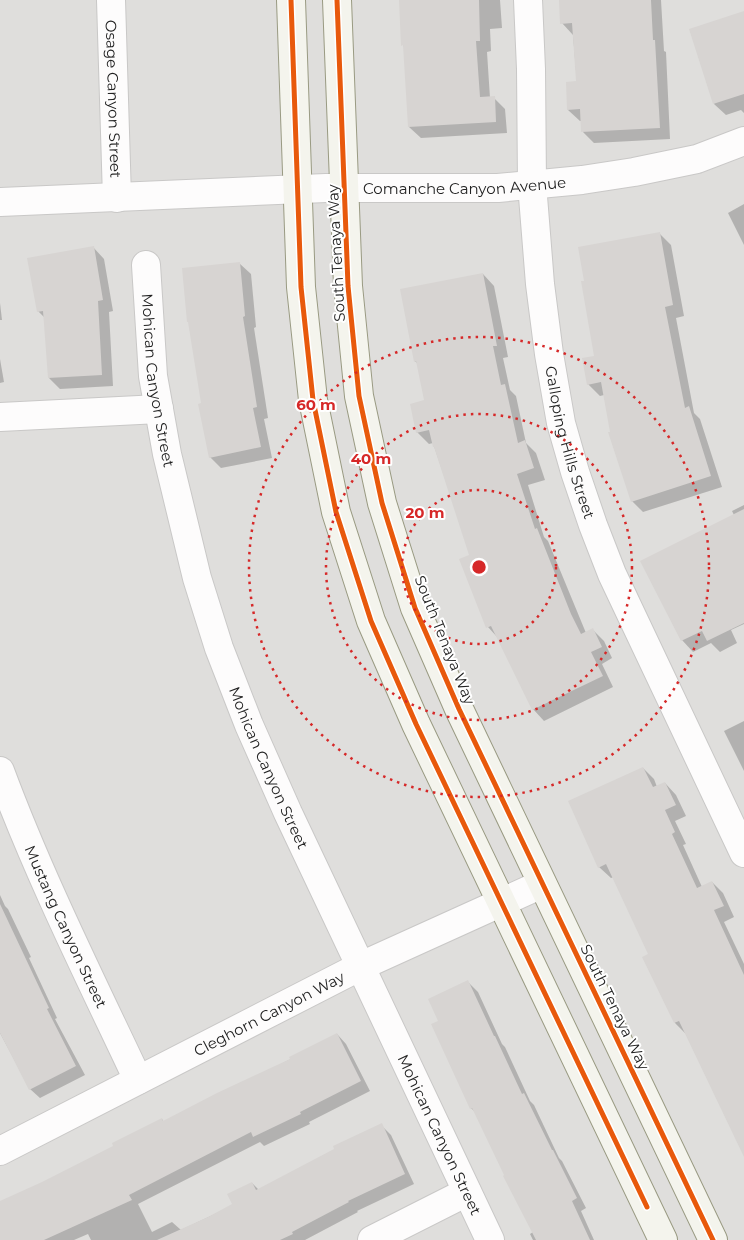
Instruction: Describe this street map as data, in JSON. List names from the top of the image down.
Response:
{
  "streets": {
    "street": [
      "Osage Canyon Street",
      "Comanche Canyon Avenue",
      "South Tenaya Way",
      "Mohican Canyon Street",
      "Galloping Hills Street",
      "Mustang Canyon Street",
      "Cleghorn Canyon Way"
    ]
  },
  "crossings": [
    ["Osage Canyon Street", "Comanche Canyon Avenue"],
    ["Comanche Canyon Avenue", "South Tenaya Way"],
    ["Comanche Canyon Avenue", "Galloping Hills Street"],
    ["South Tenaya Way", "Cleghorn Canyon Way"],
    ["Mohican Canyon Street", "Cleghorn Canyon Way"],
    ["Mustang Canyon Street", "Cleghorn Canyon Way"]
  ],
  "rings": ["60 m", "40 m", "20 m"]
}
